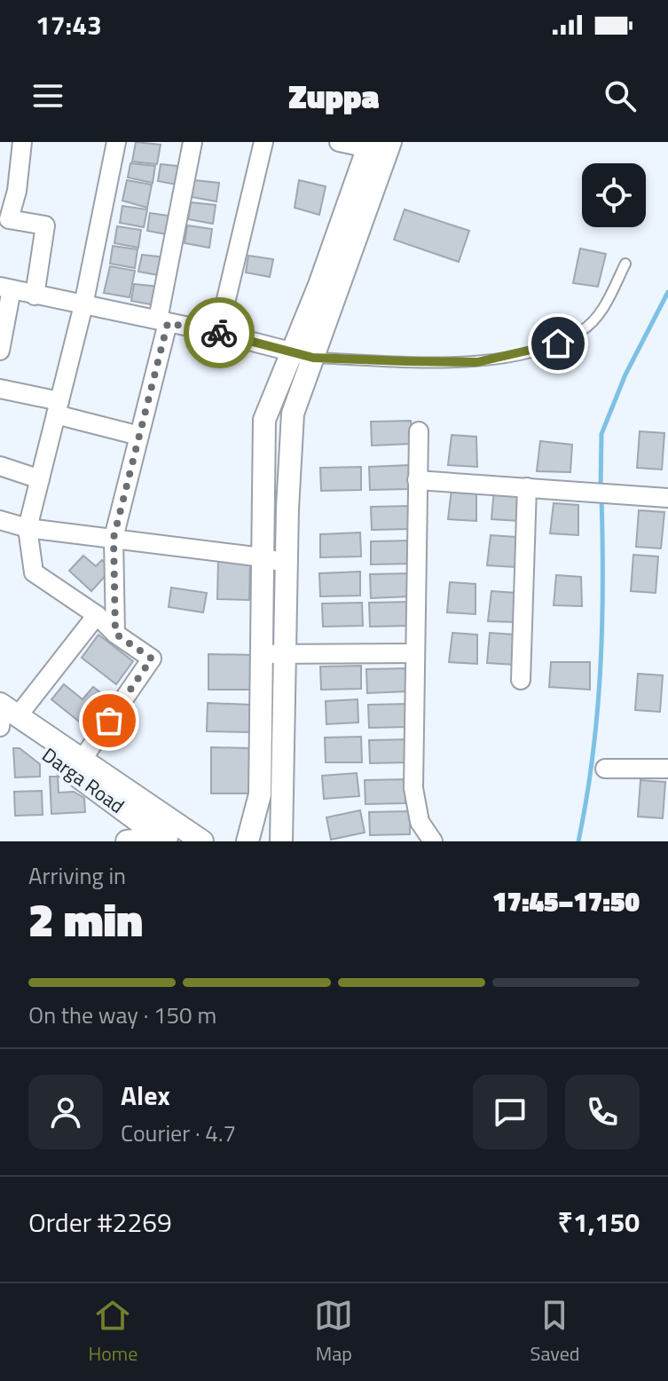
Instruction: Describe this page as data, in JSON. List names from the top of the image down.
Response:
{
  "streets": {
    "street": ["Darga Road"]
  },
  "page": {
    "status": "17:43",
    "header": "Zuppa",
    "heading": ["2 min", "Arriving in", "17:45–17:50"],
    "panel": [
      "Alex",
      "Courier · 4.7",
      "Order #2269",
      "₹1,150"
    ],
    "bar": "On the way · 150 m",
    "tabs": ["Home", "Map", "Saved"]
  }
}
